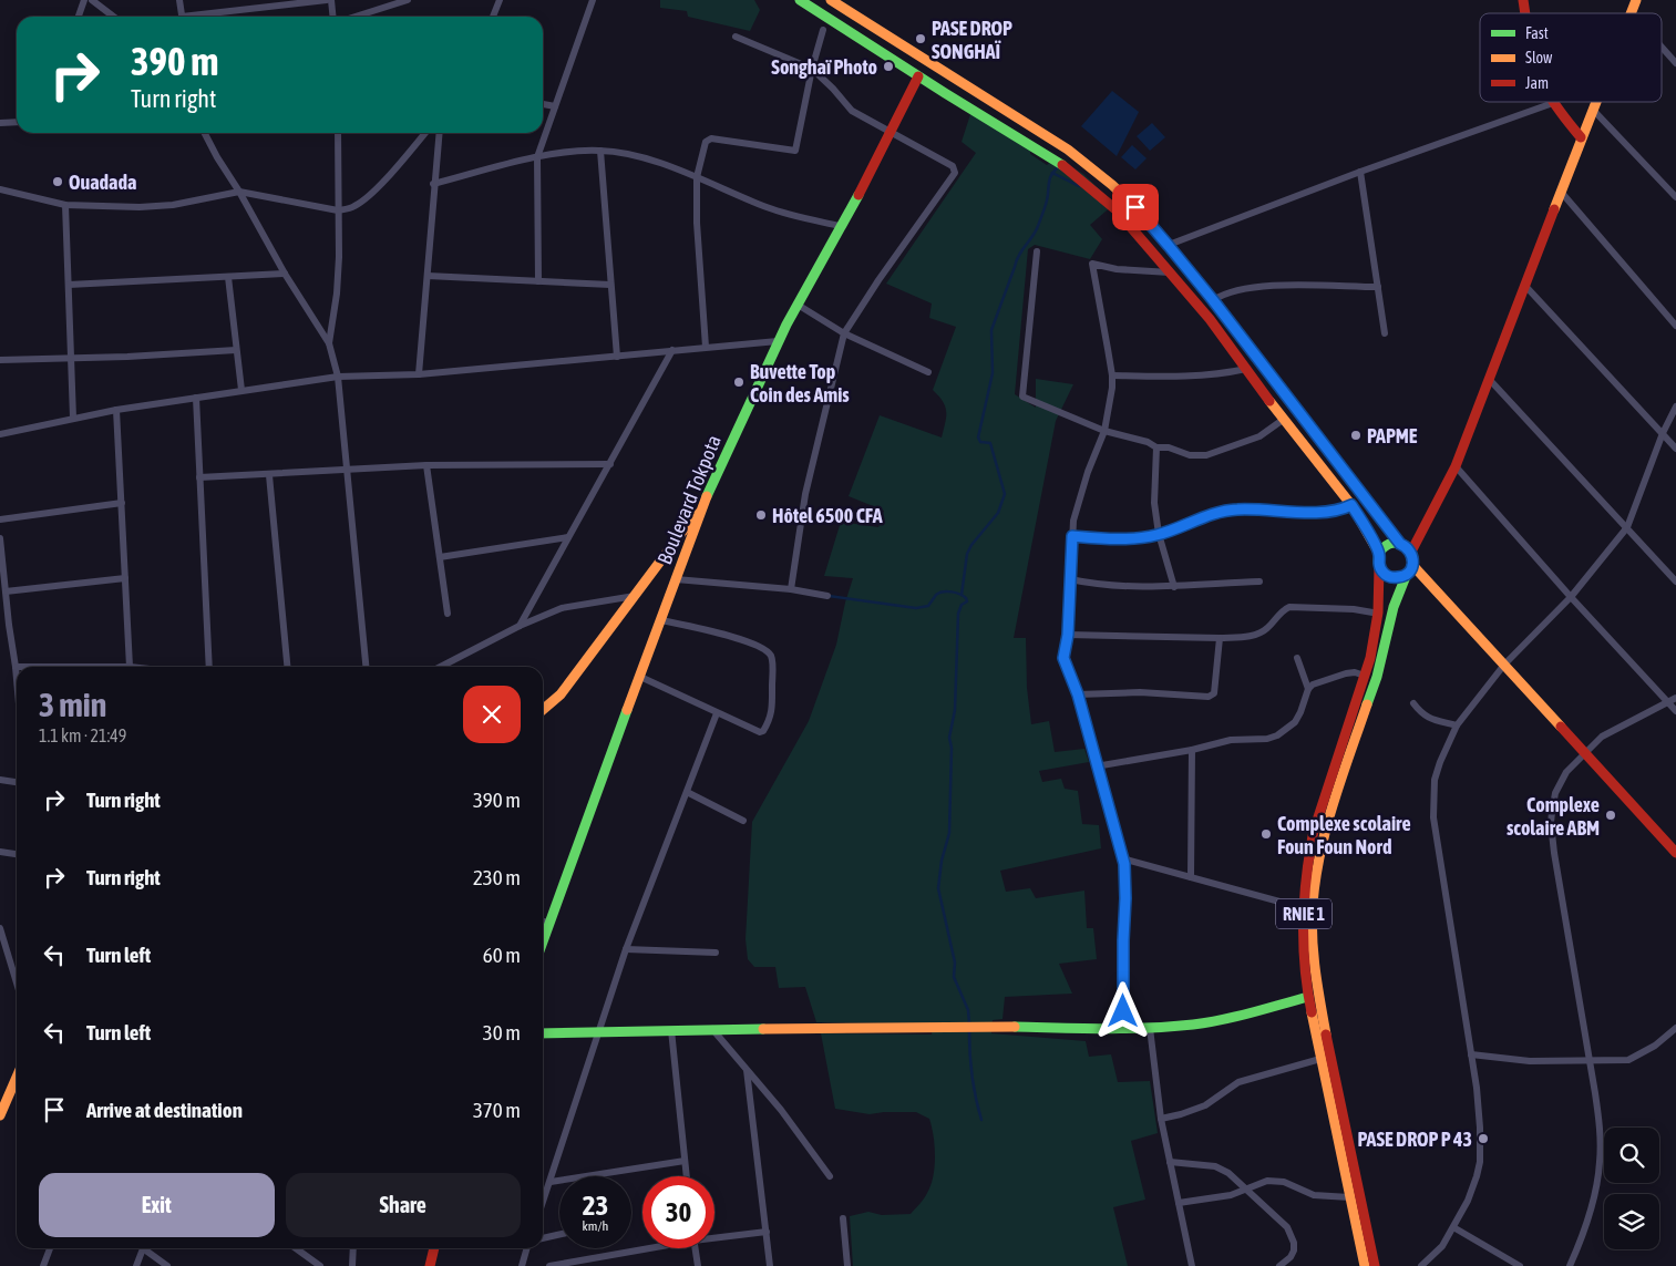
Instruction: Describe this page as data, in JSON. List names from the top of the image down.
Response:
{
  "streets": {
    "main road": ["Boulevard Tokpota", "RNIE 1"]
  },
  "crossings": [
    ["Boulevard Tokpota", "RNIE 1"]
  ],
  "places": [
    "PASE DROP SONGHAÏ",
    "Songhaï Photo",
    "Ouadada",
    "Buvette Top Coin des Amis",
    "PAPME",
    "Hôtel 6500 CFA",
    "Complexe scolaire ABM",
    "Complexe scolaire Foun Foun Nord",
    "PASE DROP P 43"
  ],
  "legend": ["Fast", "Slow", "Jam"],
  "page": {
    "turn": ["390 m", "Turn right"],
    "heading": ["3 min", "1.1 km · 21:49"],
    "list": [
      {
        "name": "Turn right",
        "value": "390 m"
      },
      {
        "name": "Turn right",
        "value": "230 m"
      },
      {
        "name": "Turn left",
        "value": "60 m"
      },
      {
        "name": "Turn left",
        "value": "30 m"
      },
      {
        "name": "Arrive at destination",
        "value": "370 m"
      }
    ],
    "buttons": ["Exit", "Share"],
    "speed": "23 km/h",
    "limit": "30"
  }
}
